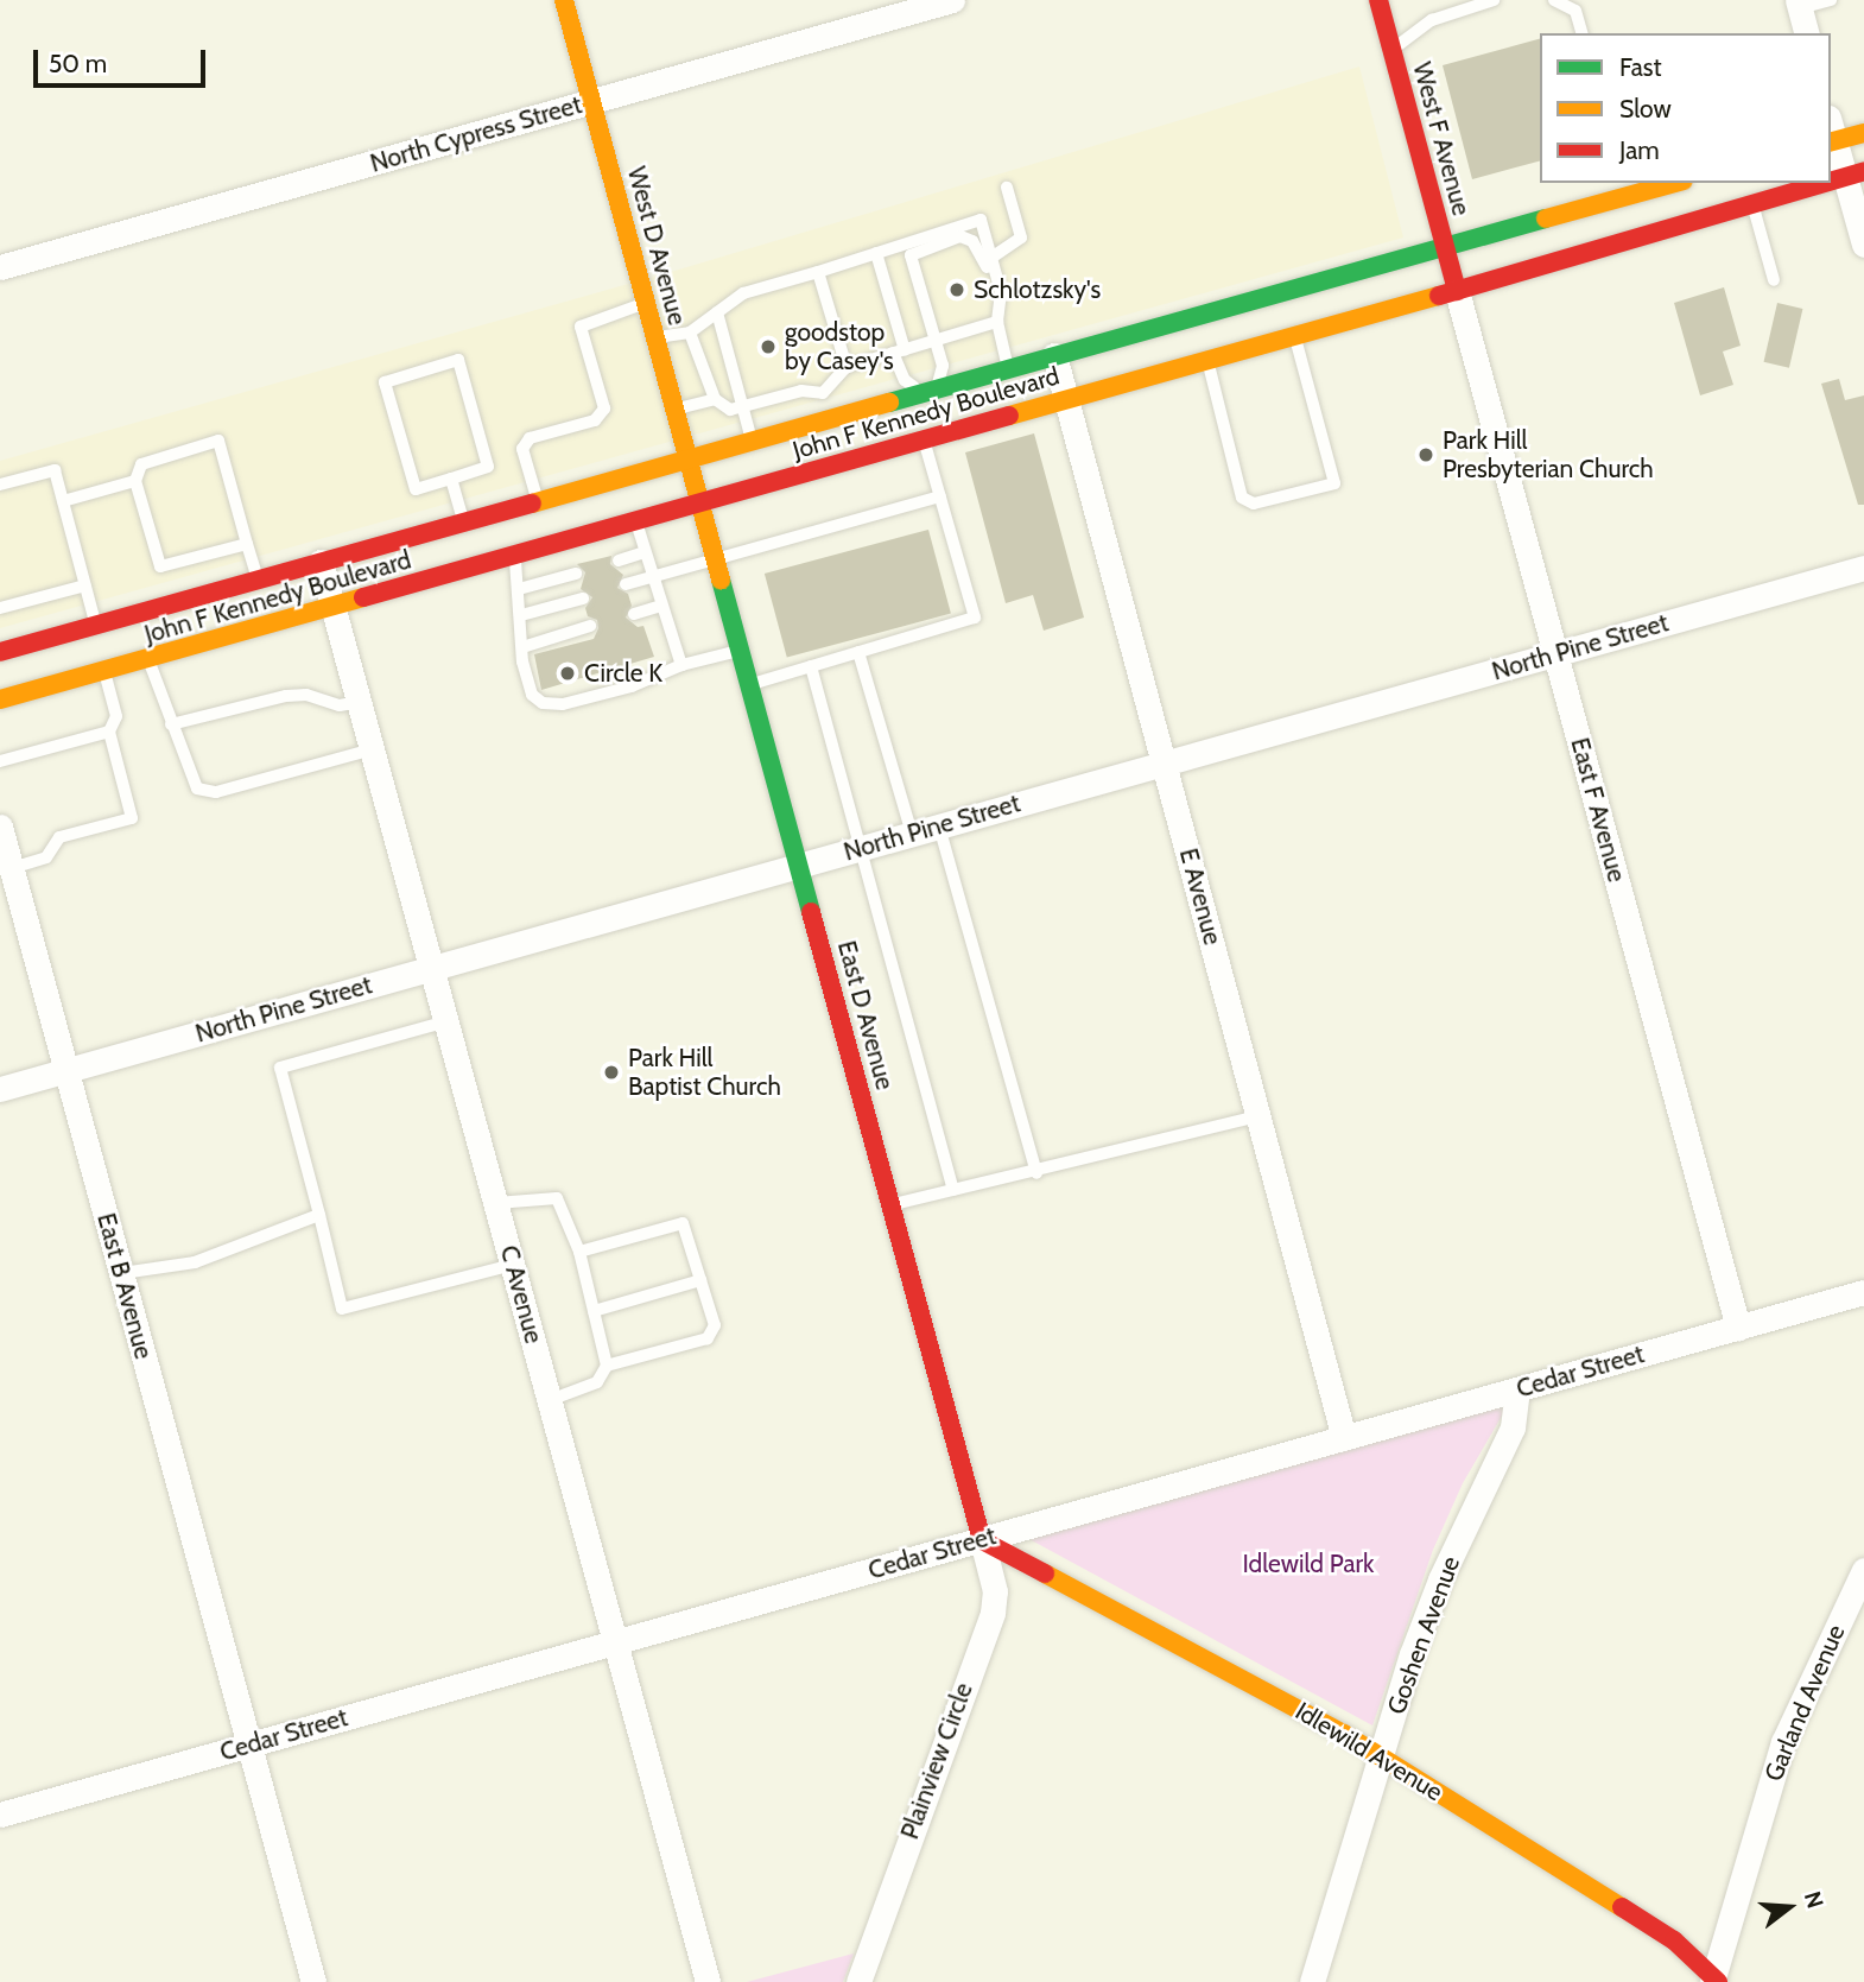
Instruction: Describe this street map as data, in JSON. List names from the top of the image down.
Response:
{
  "streets": {
    "main road": [
      "West F Avenue",
      "West D Avenue",
      "John F Kennedy Boulevard",
      "East D Avenue",
      "Idlewild Avenue"
    ],
    "street": [
      "North Cypress Street",
      "North Pine Street",
      "East F Avenue",
      "E Avenue",
      "East B Avenue",
      "C Avenue",
      "Cedar Street",
      "Goshen Avenue",
      "Garland Avenue",
      "Plainview Circle"
    ]
  },
  "crossings": [
    ["North Cypress Street", "West D Avenue"],
    ["West F Avenue", "John F Kennedy Boulevard"],
    ["West F Avenue", "East F Avenue"],
    ["West D Avenue", "John F Kennedy Boulevard"],
    ["West D Avenue", "East D Avenue"],
    ["John F Kennedy Boulevard", "East F Avenue"],
    ["John F Kennedy Boulevard", "E Avenue"],
    ["John F Kennedy Boulevard", "East D Avenue"],
    ["John F Kennedy Boulevard", "C Avenue"],
    ["North Pine Street", "East F Avenue"],
    ["North Pine Street", "E Avenue"],
    ["North Pine Street", "East D Avenue"],
    ["North Pine Street", "East B Avenue"],
    ["North Pine Street", "C Avenue"],
    ["East F Avenue", "Cedar Street"],
    ["E Avenue", "Cedar Street"],
    ["East D Avenue", "Cedar Street"],
    ["East D Avenue", "Idlewild Avenue"],
    ["East D Avenue", "Plainview Circle"],
    ["East B Avenue", "Cedar Street"],
    ["C Avenue", "Cedar Street"],
    ["Cedar Street", "Goshen Avenue"],
    ["Cedar Street", "Idlewild Avenue"],
    ["Cedar Street", "Plainview Circle"],
    ["Goshen Avenue", "Idlewild Avenue"],
    ["Garland Avenue", "Idlewild Avenue"],
    ["Idlewild Avenue", "Plainview Circle"]
  ],
  "parks": ["Idlewild Park"],
  "places": [
    "Schlotzsky's",
    "goodstop by Casey's",
    "Park Hill Presbyterian Church",
    "Circle K",
    "Park Hill Baptist Church"
  ],
  "legend": ["Fast", "Slow", "Jam"],
  "scale_bar": "50 m",
  "north": "right"
}
